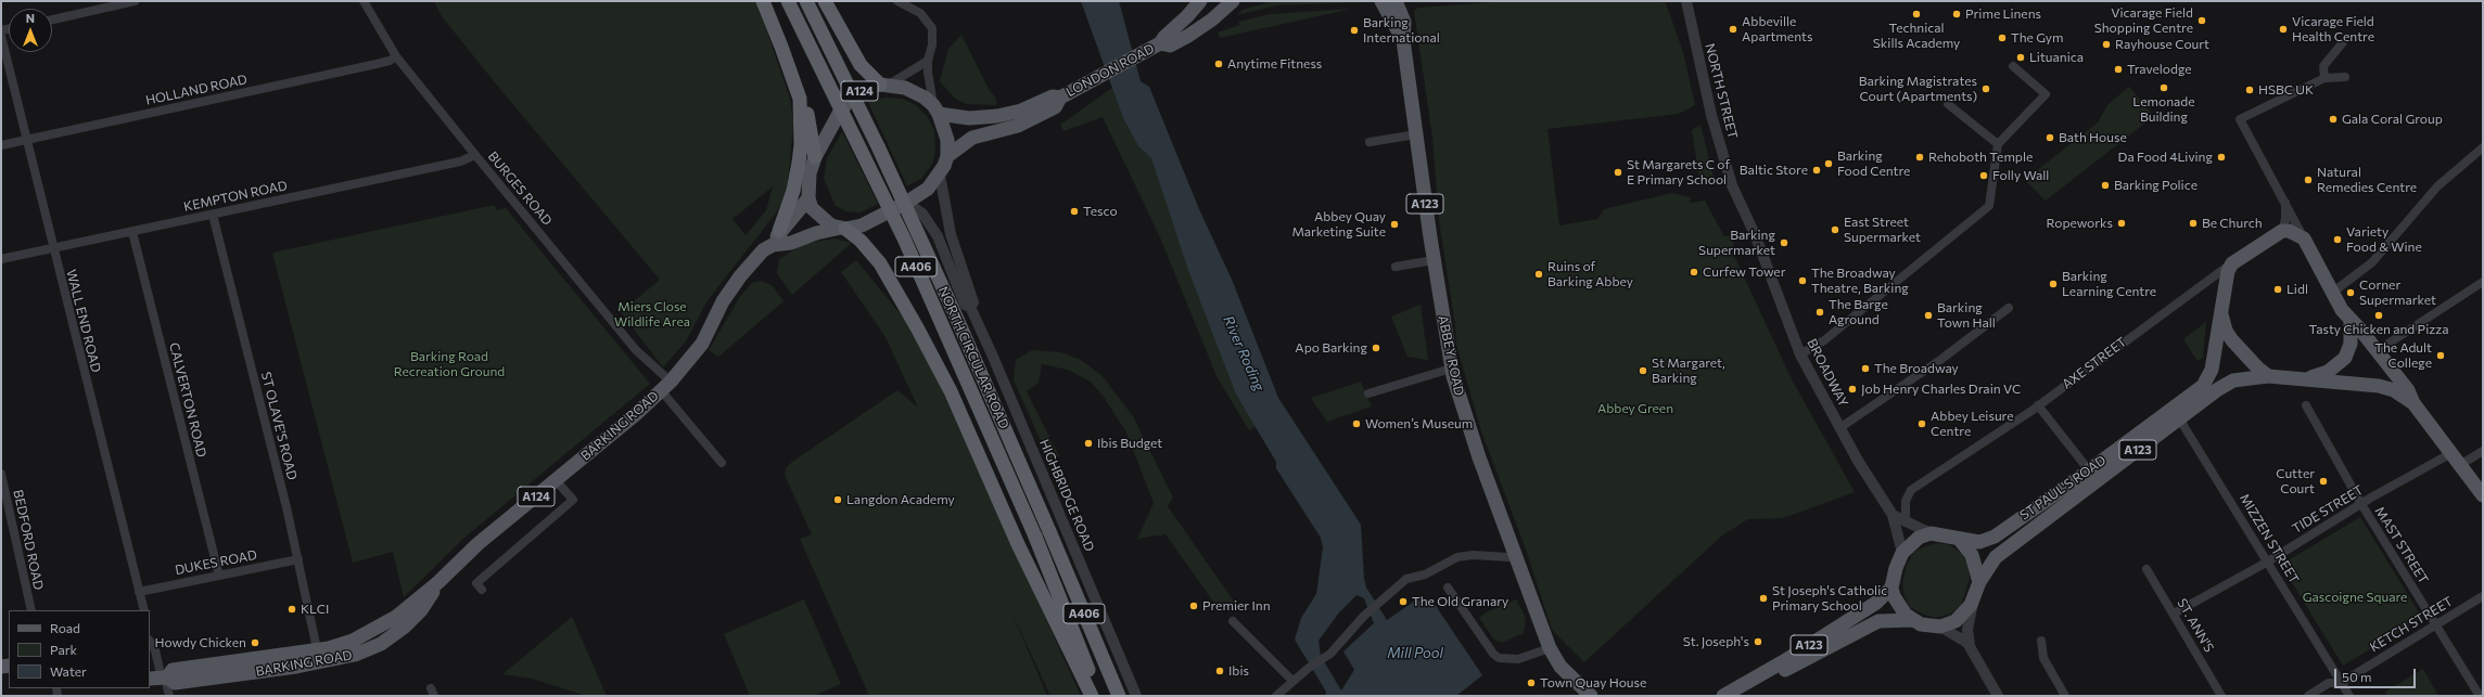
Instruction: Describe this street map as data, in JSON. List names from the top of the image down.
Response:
{
  "streets": {
    "highway": ["A124", "A406", "NORTH CIRCULAR ROAD"],
    "main road": [
      "LONDON ROAD",
      "A123",
      "ABBEY ROAD",
      "AXE STREET",
      "BARKING ROAD",
      "ST PAUL'S ROAD"
    ],
    "street": [
      "HOLLAND ROAD",
      "NORTH STREET",
      "BURGES ROAD",
      "KEMPTON ROAD",
      "WALL END ROAD",
      "BROADWAY",
      "CALVERTON ROAD",
      "ST OLAVE'S ROAD",
      "HIGHBRIDGE ROAD",
      "TIDE STREET",
      "MIZZEN STREET",
      "BEDFORD ROAD",
      "MAST STREET",
      "DUKES ROAD",
      "KETCH STREET",
      "ST. ANN'S"
    ]
  },
  "crossings": [
    ["LONDON ROAD", "A124"],
    ["LONDON ROAD", "A406"],
    ["LONDON ROAD", "BARKING ROAD"],
    ["LONDON ROAD", "HIGHBRIDGE ROAD"],
    ["HOLLAND ROAD", "BURGES ROAD"],
    ["HOLLAND ROAD", "WALL END ROAD"],
    ["A124", "A406"],
    ["A124", "BARKING ROAD"],
    ["A124", "HIGHBRIDGE ROAD"],
    ["NORTH STREET", "BROADWAY"],
    ["BURGES ROAD", "KEMPTON ROAD"],
    ["BURGES ROAD", "BARKING ROAD"],
    ["KEMPTON ROAD", "WALL END ROAD"],
    ["KEMPTON ROAD", "CALVERTON ROAD"],
    ["KEMPTON ROAD", "ST OLAVE'S ROAD"],
    ["A123", "AXE STREET"],
    ["A123", "BROADWAY"],
    ["A123", "ST PAUL'S ROAD"],
    ["A123", "TIDE STREET"],
    ["A406", "BARKING ROAD"],
    ["A406", "HIGHBRIDGE ROAD"],
    ["WALL END ROAD", "DUKES ROAD"],
    ["AXE STREET", "ST PAUL'S ROAD"],
    ["BROADWAY", "ST PAUL'S ROAD"],
    ["CALVERTON ROAD", "DUKES ROAD"],
    ["ST OLAVE'S ROAD", "DUKES ROAD"],
    ["BARKING ROAD", "HIGHBRIDGE ROAD"],
    ["ST PAUL'S ROAD", "MIZZEN STREET"],
    ["TIDE STREET", "MIZZEN STREET"],
    ["TIDE STREET", "MAST STREET"],
    ["TIDE STREET", "ST. ANN'S"],
    ["MIZZEN STREET", "KETCH STREET"],
    ["MAST STREET", "KETCH STREET"]
  ],
  "water": ["River Roding", "Mill Pool"],
  "parks": [
    "Miers Close Wildlife Area",
    "Barking Road Recreation Ground",
    "Abbey Green",
    "Gascoigne Square"
  ],
  "places": [
    "Technical Skills Academy",
    "Prime Linens",
    "Vicarage Field Shopping Centre",
    "Abbeville Apartments",
    "Vicarage Field Health Centre",
    "Barking International",
    "The Gym",
    "Rayhouse Court",
    "Lituanica",
    "Anytime Fitness",
    "Travelodge",
    "Lemonade Building",
    "Barking Magistrates Court (Apartments)",
    "HSBC UK",
    "Gala Coral Group",
    "Bath House",
    "Rehoboth Temple",
    "Da Food 4Living",
    "Barking Food Centre",
    "Baltic Store",
    "St Margarets C of E Primary School",
    "Folly Wall",
    "Natural Remedies Centre",
    "Barking Police",
    "Tesco",
    "Ropeworks",
    "Be Church",
    "Abbey Quay Marketing Suite",
    "East Street Supermarket",
    "Variety Food & Wine",
    "Barking Supermarket",
    "Curfew Tower",
    "Ruins of Barking Abbey",
    "The Broadway Theatre, Barking",
    "Barking Learning Centre",
    "Lidl",
    "Corner Supermarket",
    "The Barge Aground",
    "Barking Town Hall",
    "Tasty Chicken and Pizza",
    "Apo Barking",
    "The Adult College",
    "The Broadway",
    "St Margaret, Barking",
    "Job Henry Charles Drain VC",
    "Women’s Museum",
    "Abbey Leisure Centre",
    "Ibis Budget",
    "Cutter Court",
    "Langdon Academy",
    "St Joseph's Catholic Primary School",
    "The Old Granary",
    "Premier Inn",
    "KLCI",
    "St. Joseph's",
    "Howdy Chicken",
    "Ibis",
    "Town Quay House"
  ],
  "legend": ["Road", "Park", "Water"],
  "scale_bar": "50 m",
  "north": "top"
}
